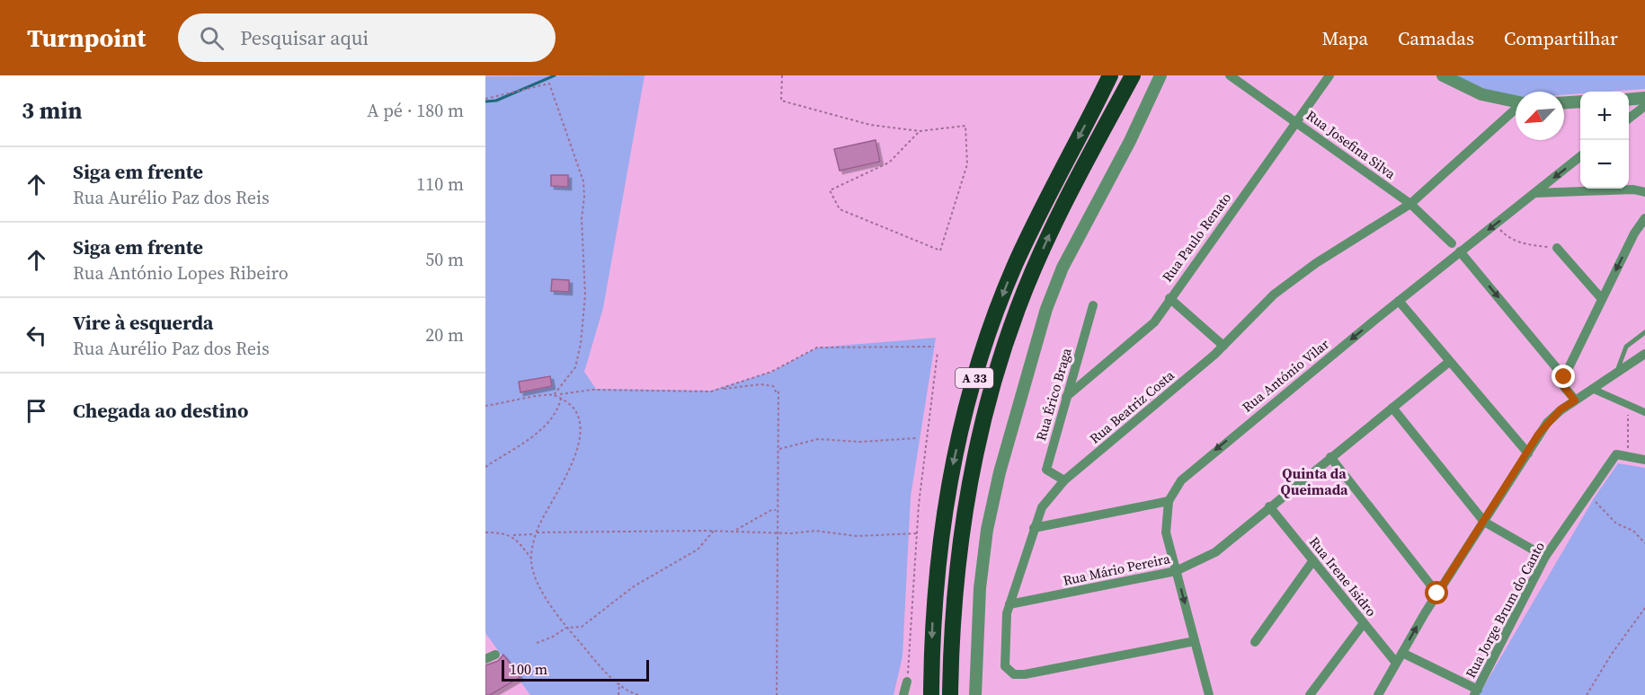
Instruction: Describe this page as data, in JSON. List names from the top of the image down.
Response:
{
  "streets": {
    "highway": ["A 33"],
    "street": [
      "Rua Josefina Silva",
      "Rua Paulo Renato",
      "Rua António Vilar",
      "Rua Érico Braga",
      "Rua Beatriz Costa",
      "Rua Mário Pereira",
      "Rua Irene Isidro",
      "Rua Jorge Brum do Canto"
    ]
  },
  "crossings": [
    ["Rua Josefina Silva", "Rua Paulo Renato"],
    ["Rua Josefina Silva", "Rua Beatriz Costa"],
    ["Rua Paulo Renato", "Rua Érico Braga"],
    ["Rua António Vilar", "Rua Beatriz Costa"],
    ["Rua António Vilar", "Rua Mário Pereira"],
    ["Rua Érico Braga", "Rua Beatriz Costa"],
    ["Rua Beatriz Costa", "Rua Mário Pereira"],
    ["Rua Mário Pereira", "Rua Irene Isidro"]
  ],
  "one_way": ["Rua António Vilar"],
  "districts": ["Quinta da Queimada"],
  "scale_bar": "100 m",
  "north": "bottom left",
  "page": {
    "header": "Turnpoint",
    "search": "Pesquisar aqui",
    "nav": ["Mapa", "Camadas", "Compartilhar"],
    "heading": ["3 min", "A pé · 180 m"],
    "map_buttons": ["+", "−"],
    "list": [
      ["Siga em frente", "Rua Aurélio Paz dos Reis", "110 m"],
      ["Siga em frente", "Rua António Lopes Ribeiro", "50 m"],
      ["Vire à esquerda", "Rua Aurélio Paz dos Reis", "20 m"],
      "Chegada ao destino"
    ],
    "scale": "100 m"
  }
}
